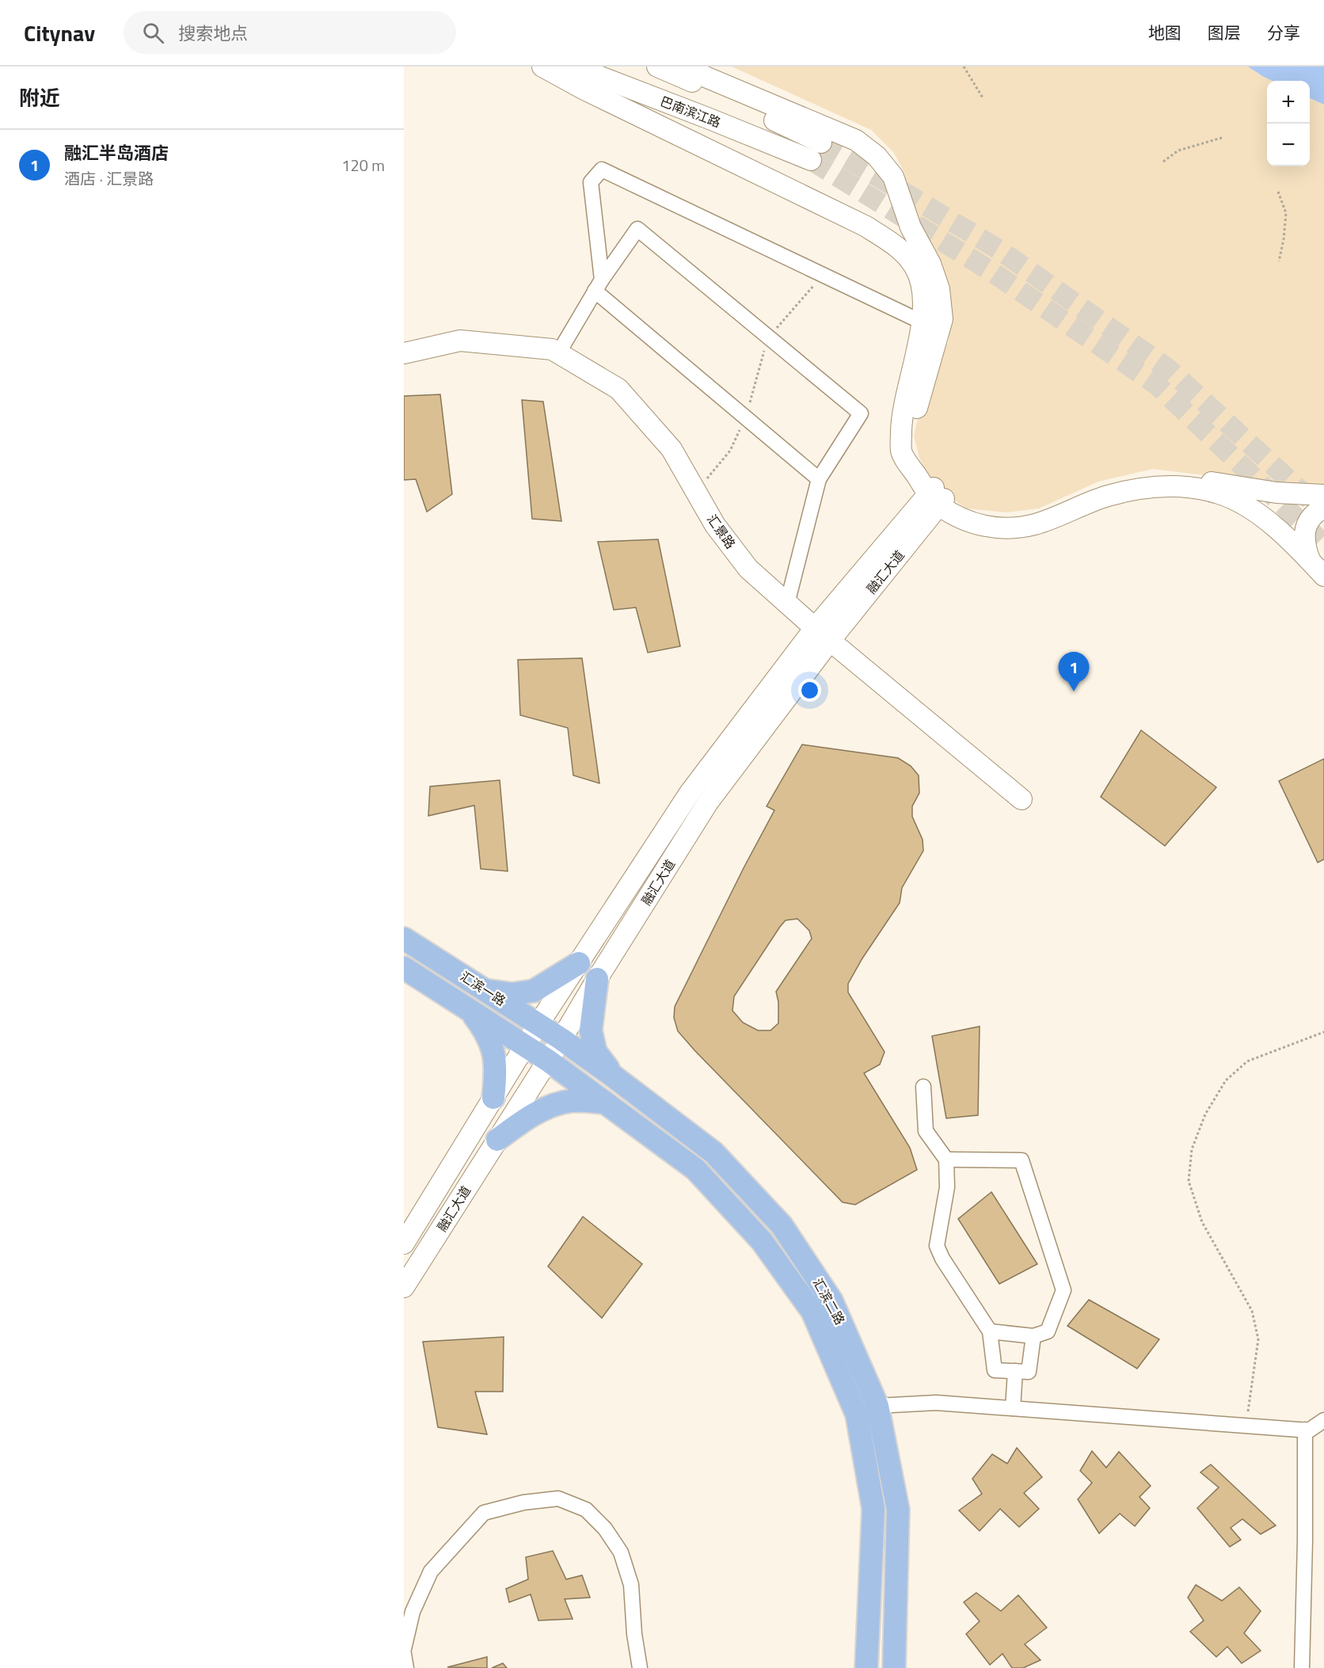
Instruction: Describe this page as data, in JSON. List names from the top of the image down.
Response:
{
  "streets": {
    "main road": [
      "巴南滨江路",
      "汇景路",
      "融汇大道",
      "汇滨一路",
      "汇滨二路"
    ]
  },
  "crossings": [
    ["汇景路", "融汇大道"],
    ["融汇大道", "汇滨一路"],
    ["融汇大道", "汇滨二路"],
    ["汇滨一路", "汇滨二路"]
  ],
  "page": {
    "header": "Citynav",
    "search": "搜索地点",
    "nav": ["地图", "图层", "分享"],
    "heading": "附近",
    "map_buttons": ["+", "−"],
    "list": [
      {
        "mark": "1",
        "name": "融汇半岛酒店",
        "note": "酒店 · 汇景路",
        "value": "120 m"
      }
    ],
    "pins": "1"
  }
}
